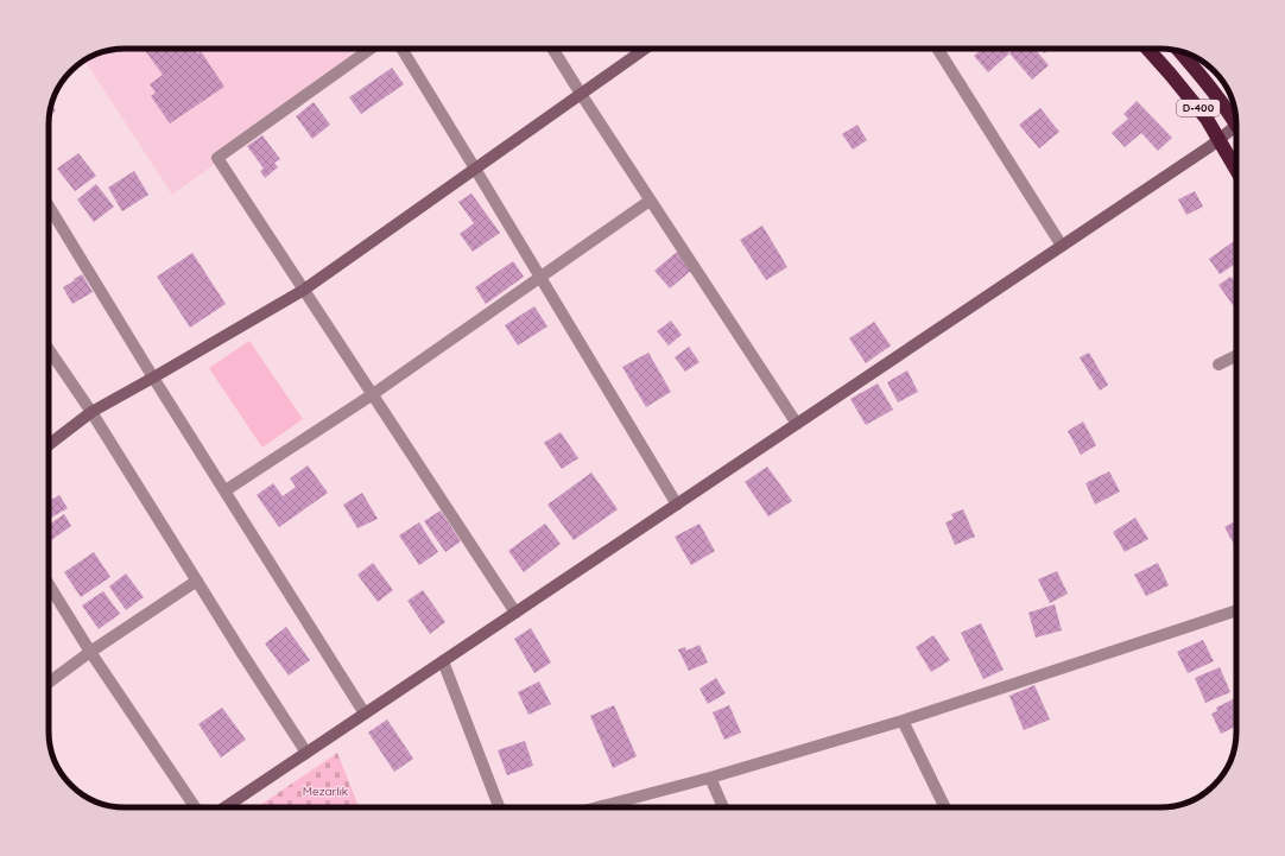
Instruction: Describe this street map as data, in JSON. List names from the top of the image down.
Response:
{
  "streets": {
    "highway": ["D-400"]
  },
  "parks": ["Mezarlık"]
}
